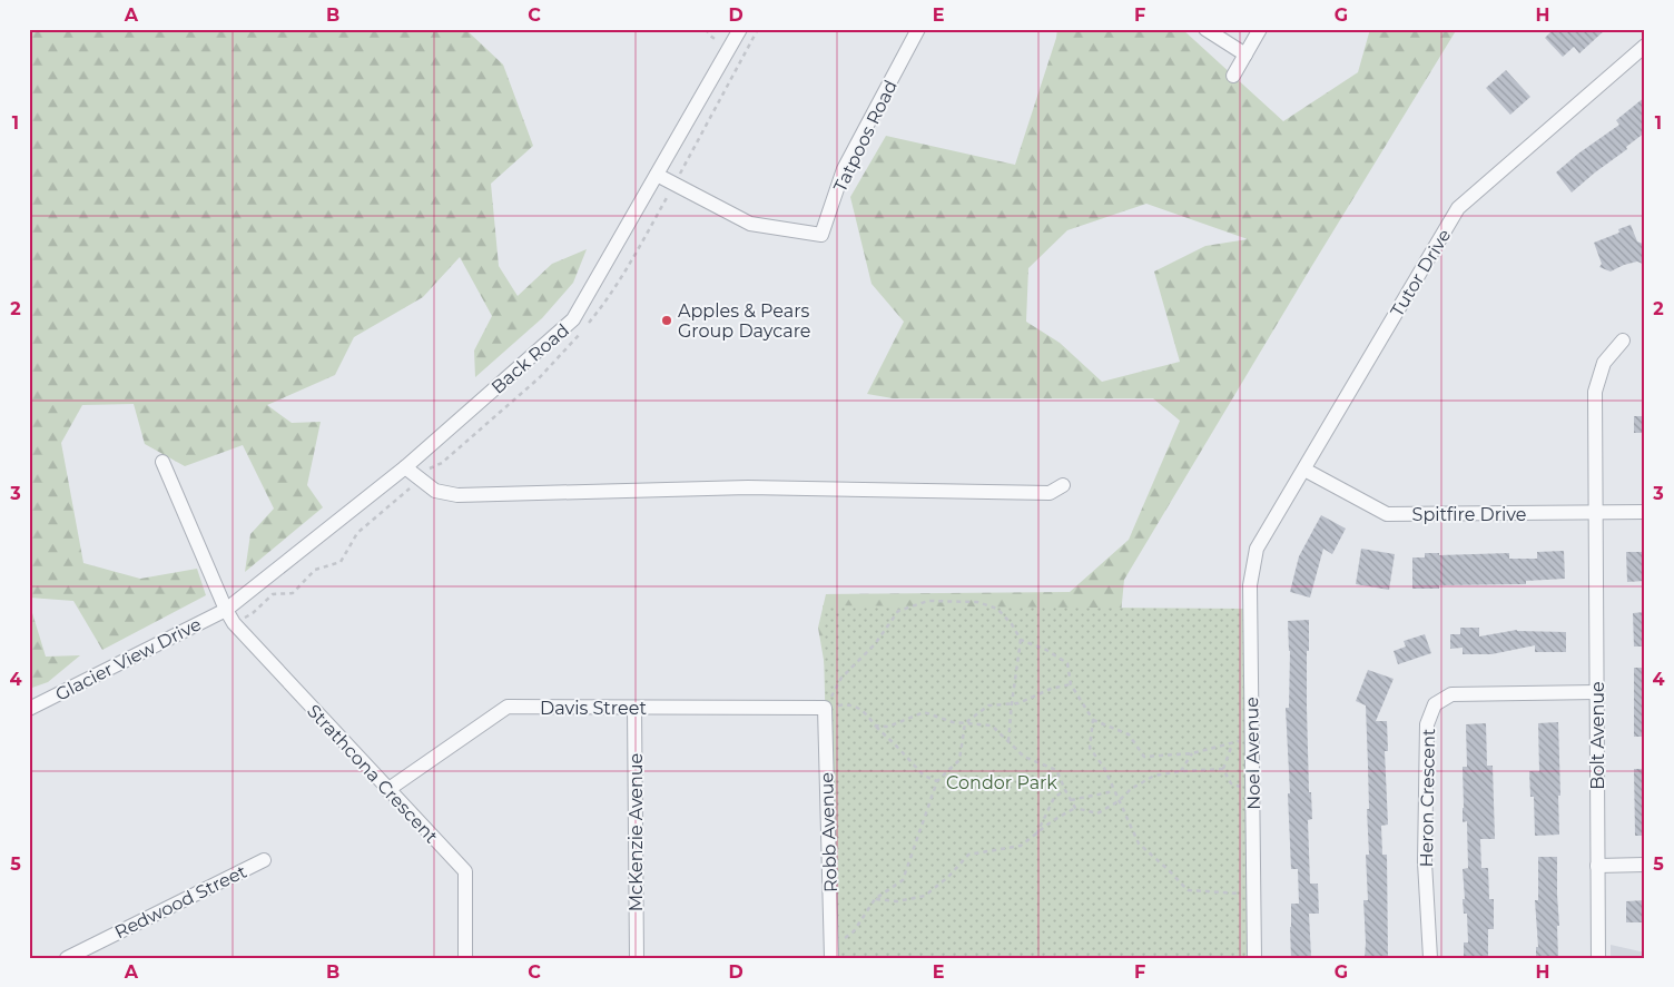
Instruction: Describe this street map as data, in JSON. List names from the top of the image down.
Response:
{
  "streets": {
    "street": [
      "Tatpoos Road",
      "Tutor Drive",
      "Back Road",
      "Spitfire Drive",
      "Glacier View Drive",
      "Davis Street",
      "Bolt Avenue",
      "Noel Avenue",
      "Strathcona Crescent",
      "Heron Crescent",
      "McKenzie Avenue",
      "Robb Avenue",
      "Redwood Street"
    ]
  },
  "crossings": [
    ["Tatpoos Road", "Back Road"],
    ["Tutor Drive", "Spitfire Drive"],
    ["Tutor Drive", "Noel Avenue"],
    ["Back Road", "Glacier View Drive"],
    ["Back Road", "Strathcona Crescent"],
    ["Spitfire Drive", "Bolt Avenue"],
    ["Glacier View Drive", "Strathcona Crescent"],
    ["Davis Street", "Strathcona Crescent"],
    ["Davis Street", "McKenzie Avenue"],
    ["Davis Street", "Robb Avenue"],
    ["Bolt Avenue", "Heron Crescent"]
  ],
  "parks": ["Condor Park"],
  "places": ["Apples & Pears Group Daycare"],
  "grid": {
    "columns": [
      "A",
      "B",
      "C",
      "D",
      "E",
      "F",
      "G",
      "H"
    ],
    "rows": [
      "1",
      "2",
      "3",
      "4",
      "5"
    ]
  }
}
